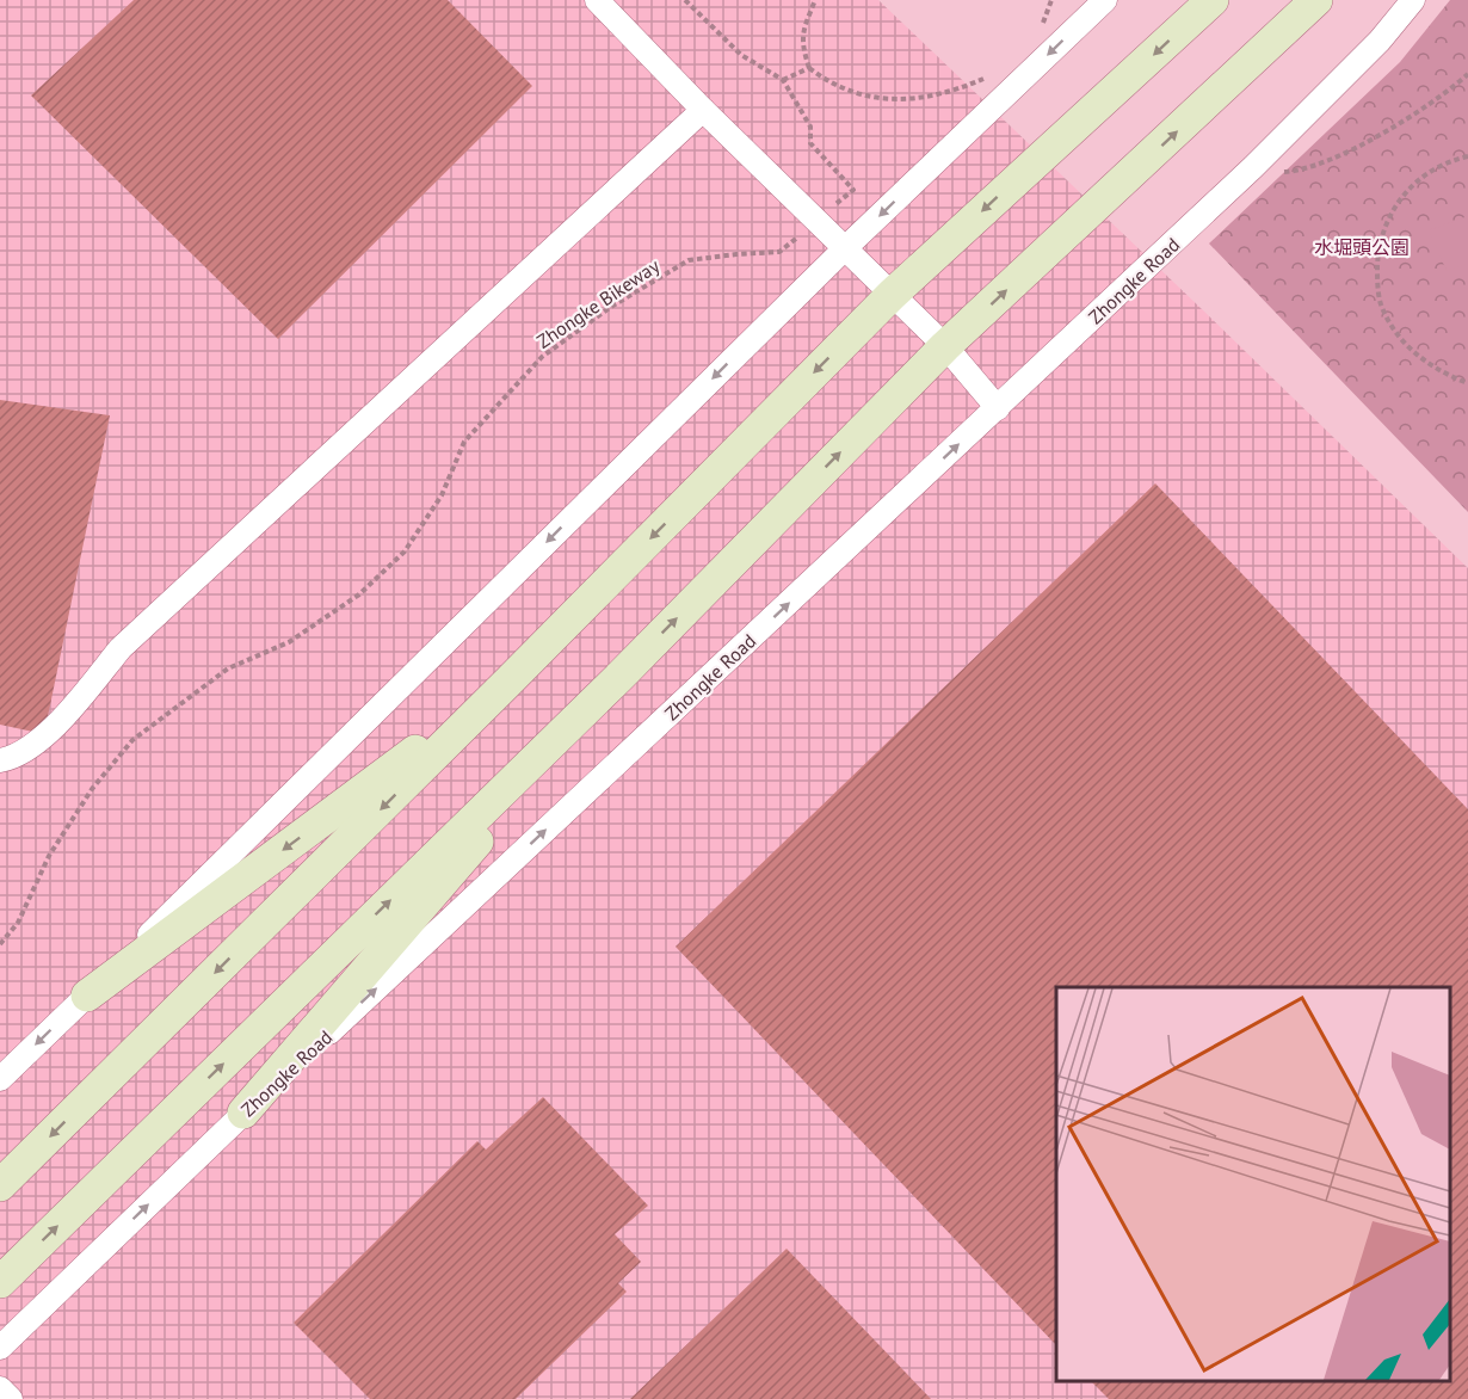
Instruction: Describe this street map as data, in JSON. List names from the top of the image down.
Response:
{
  "streets": {
    "street": ["Zhongke Road"],
    "path": ["Zhongke Bikeway"]
  },
  "parks": ["水堀頭公園"]
}
